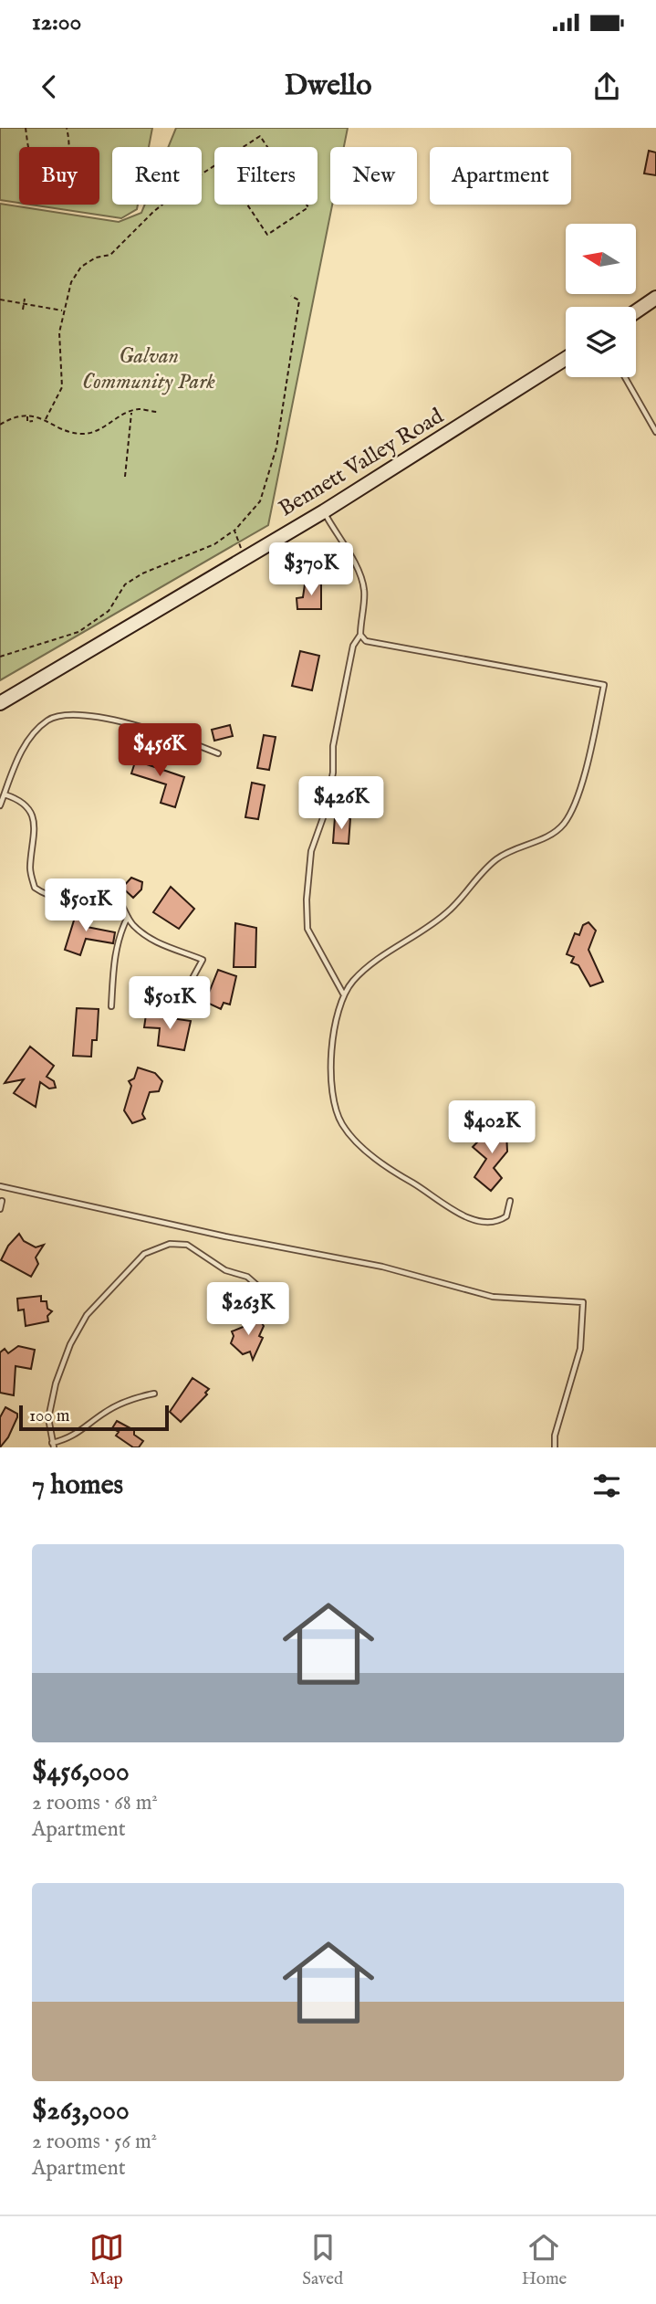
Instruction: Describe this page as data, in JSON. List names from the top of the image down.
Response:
{
  "streets": {
    "street": ["Bennett Valley Road"]
  },
  "parks": ["Galvan Community Park"],
  "scale_bar": "100 m",
  "north": "left",
  "page": {
    "status": "12:00",
    "header": "Dwello",
    "chip": [
      "Buy",
      "Rent",
      "Filters",
      "New",
      "Apartment"
    ],
    "price": [
      "$370K",
      "$456K",
      "$426K",
      "$501K",
      "$501K",
      "$402K",
      "$263K"
    ],
    "scale": "100 m",
    "heading": "7 homes",
    "list": [
      {
        "name": "$456,000",
        "note": "2 rooms · 68 m² · Apartment"
      },
      {
        "name": "$263,000",
        "note": "2 rooms · 56 m² · Apartment"
      }
    ],
    "tabs": ["Map", "Saved", "Home"]
  }
}
